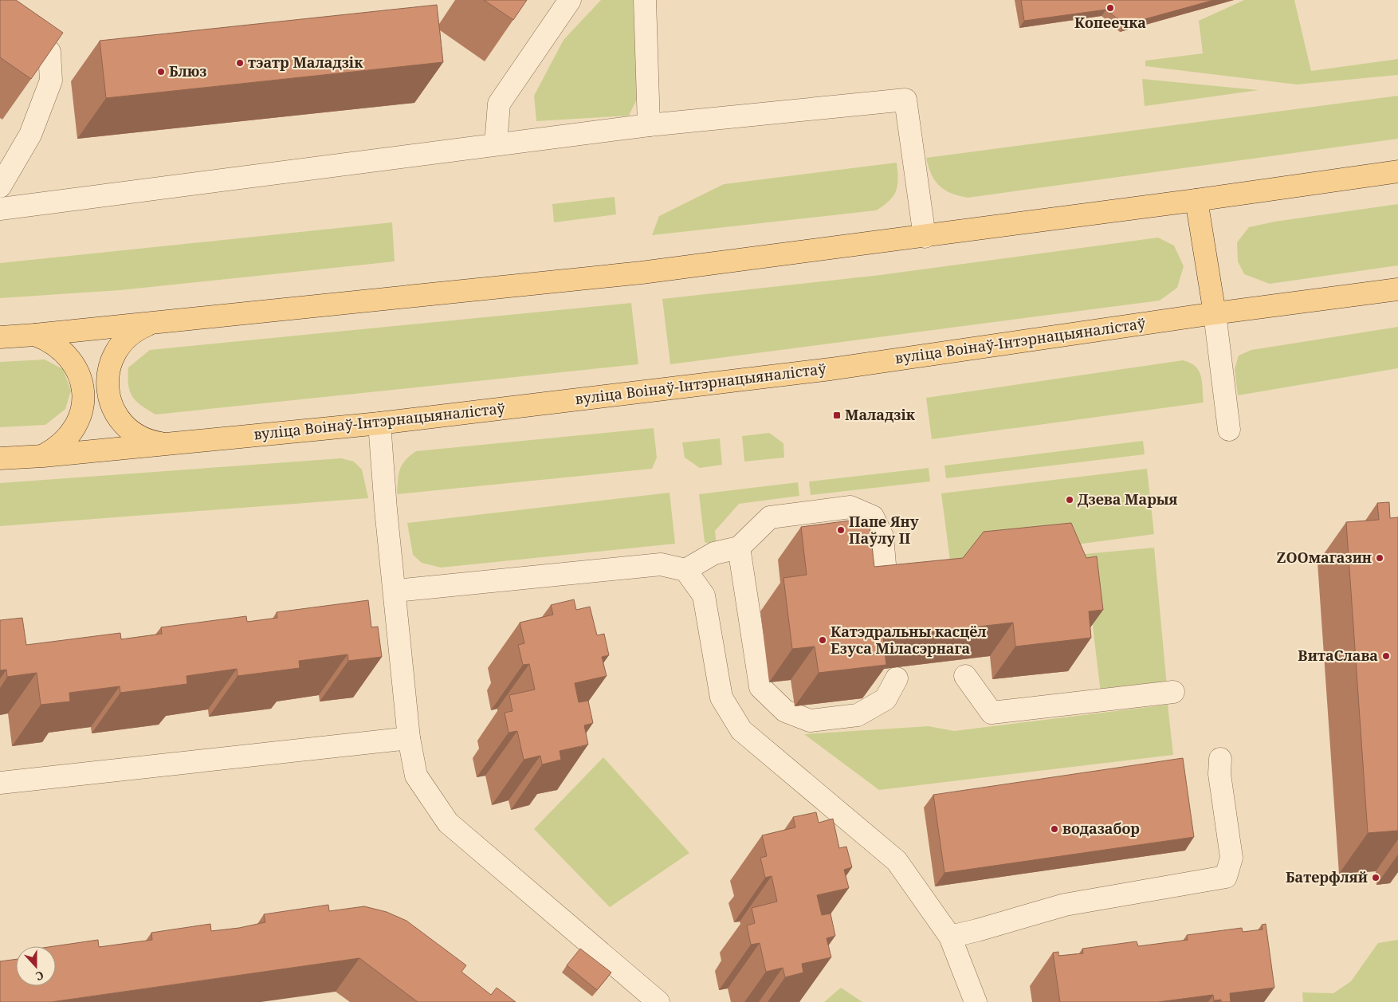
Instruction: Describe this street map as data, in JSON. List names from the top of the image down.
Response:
{
  "streets": {
    "main road": ["вуліца Воінаў-Інтэрнацыяналістаў"]
  },
  "places": {
    "other": [
      "Копеечка",
      "тэатр Маладзік",
      "Блюз",
      "Дзева Марыя",
      "Папе Яну Паўлу II",
      "ZOOмагазин",
      "Катэдральны касцёл Езуса Міласэрнага",
      "ВитаСлава",
      "водазабор",
      "Батерфляй"
    ],
    "transit": ["Маладзік"]
  },
  "north": "bottom"
}
